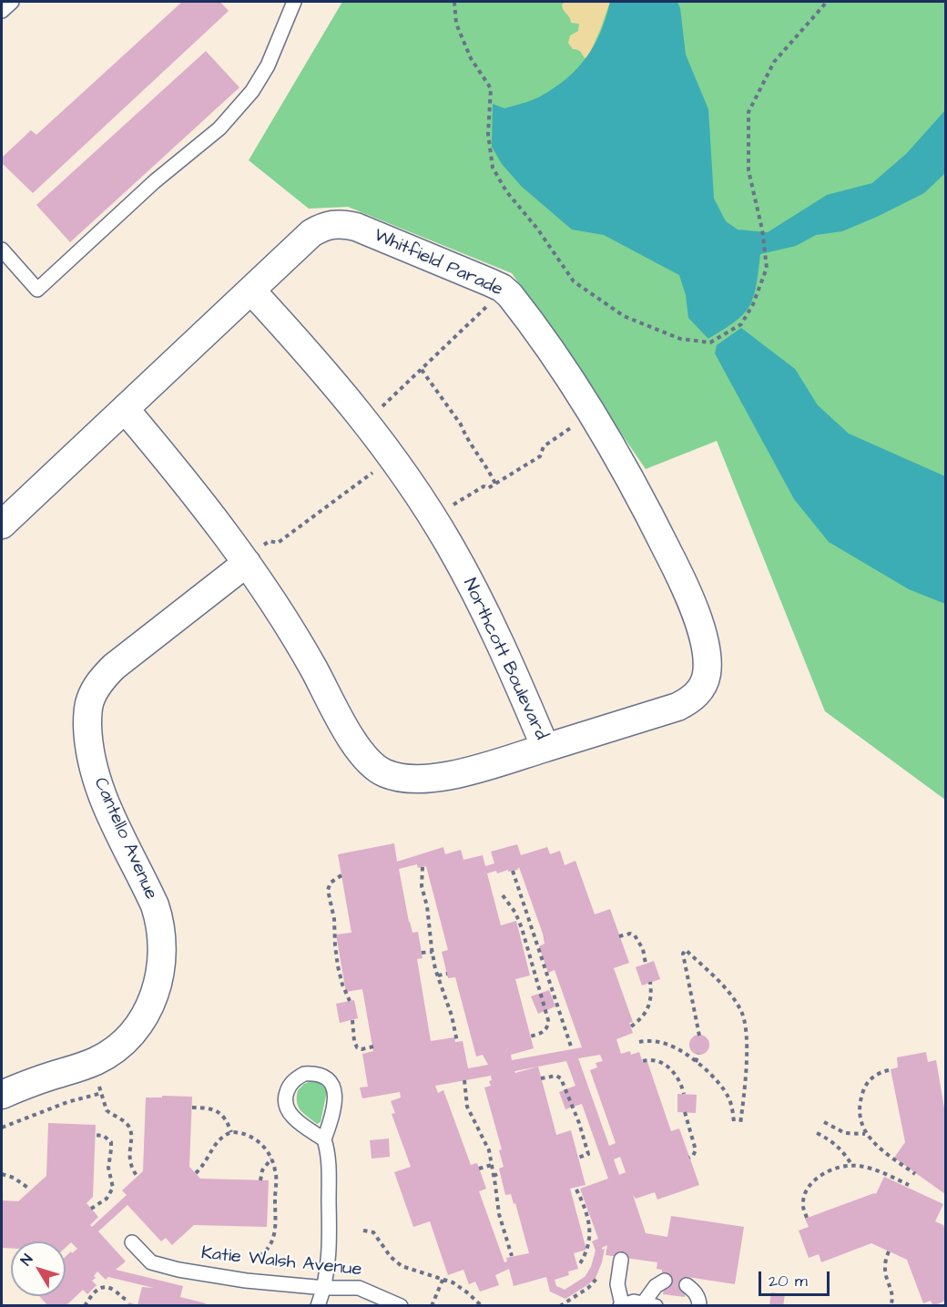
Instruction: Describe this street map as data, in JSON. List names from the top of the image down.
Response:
{
  "streets": {
    "street": ["Whitfield Parade", "Northcott Boulevard", "Cantello Avenue"],
    "lane": ["Katie Walsh Avenue"]
  },
  "crossings": [
    ["Whitfield Parade", "Northcott Boulevard"],
    ["Northcott Boulevard", "Cantello Avenue"]
  ],
  "scale_bar": "20 m",
  "north": "top left"
}
